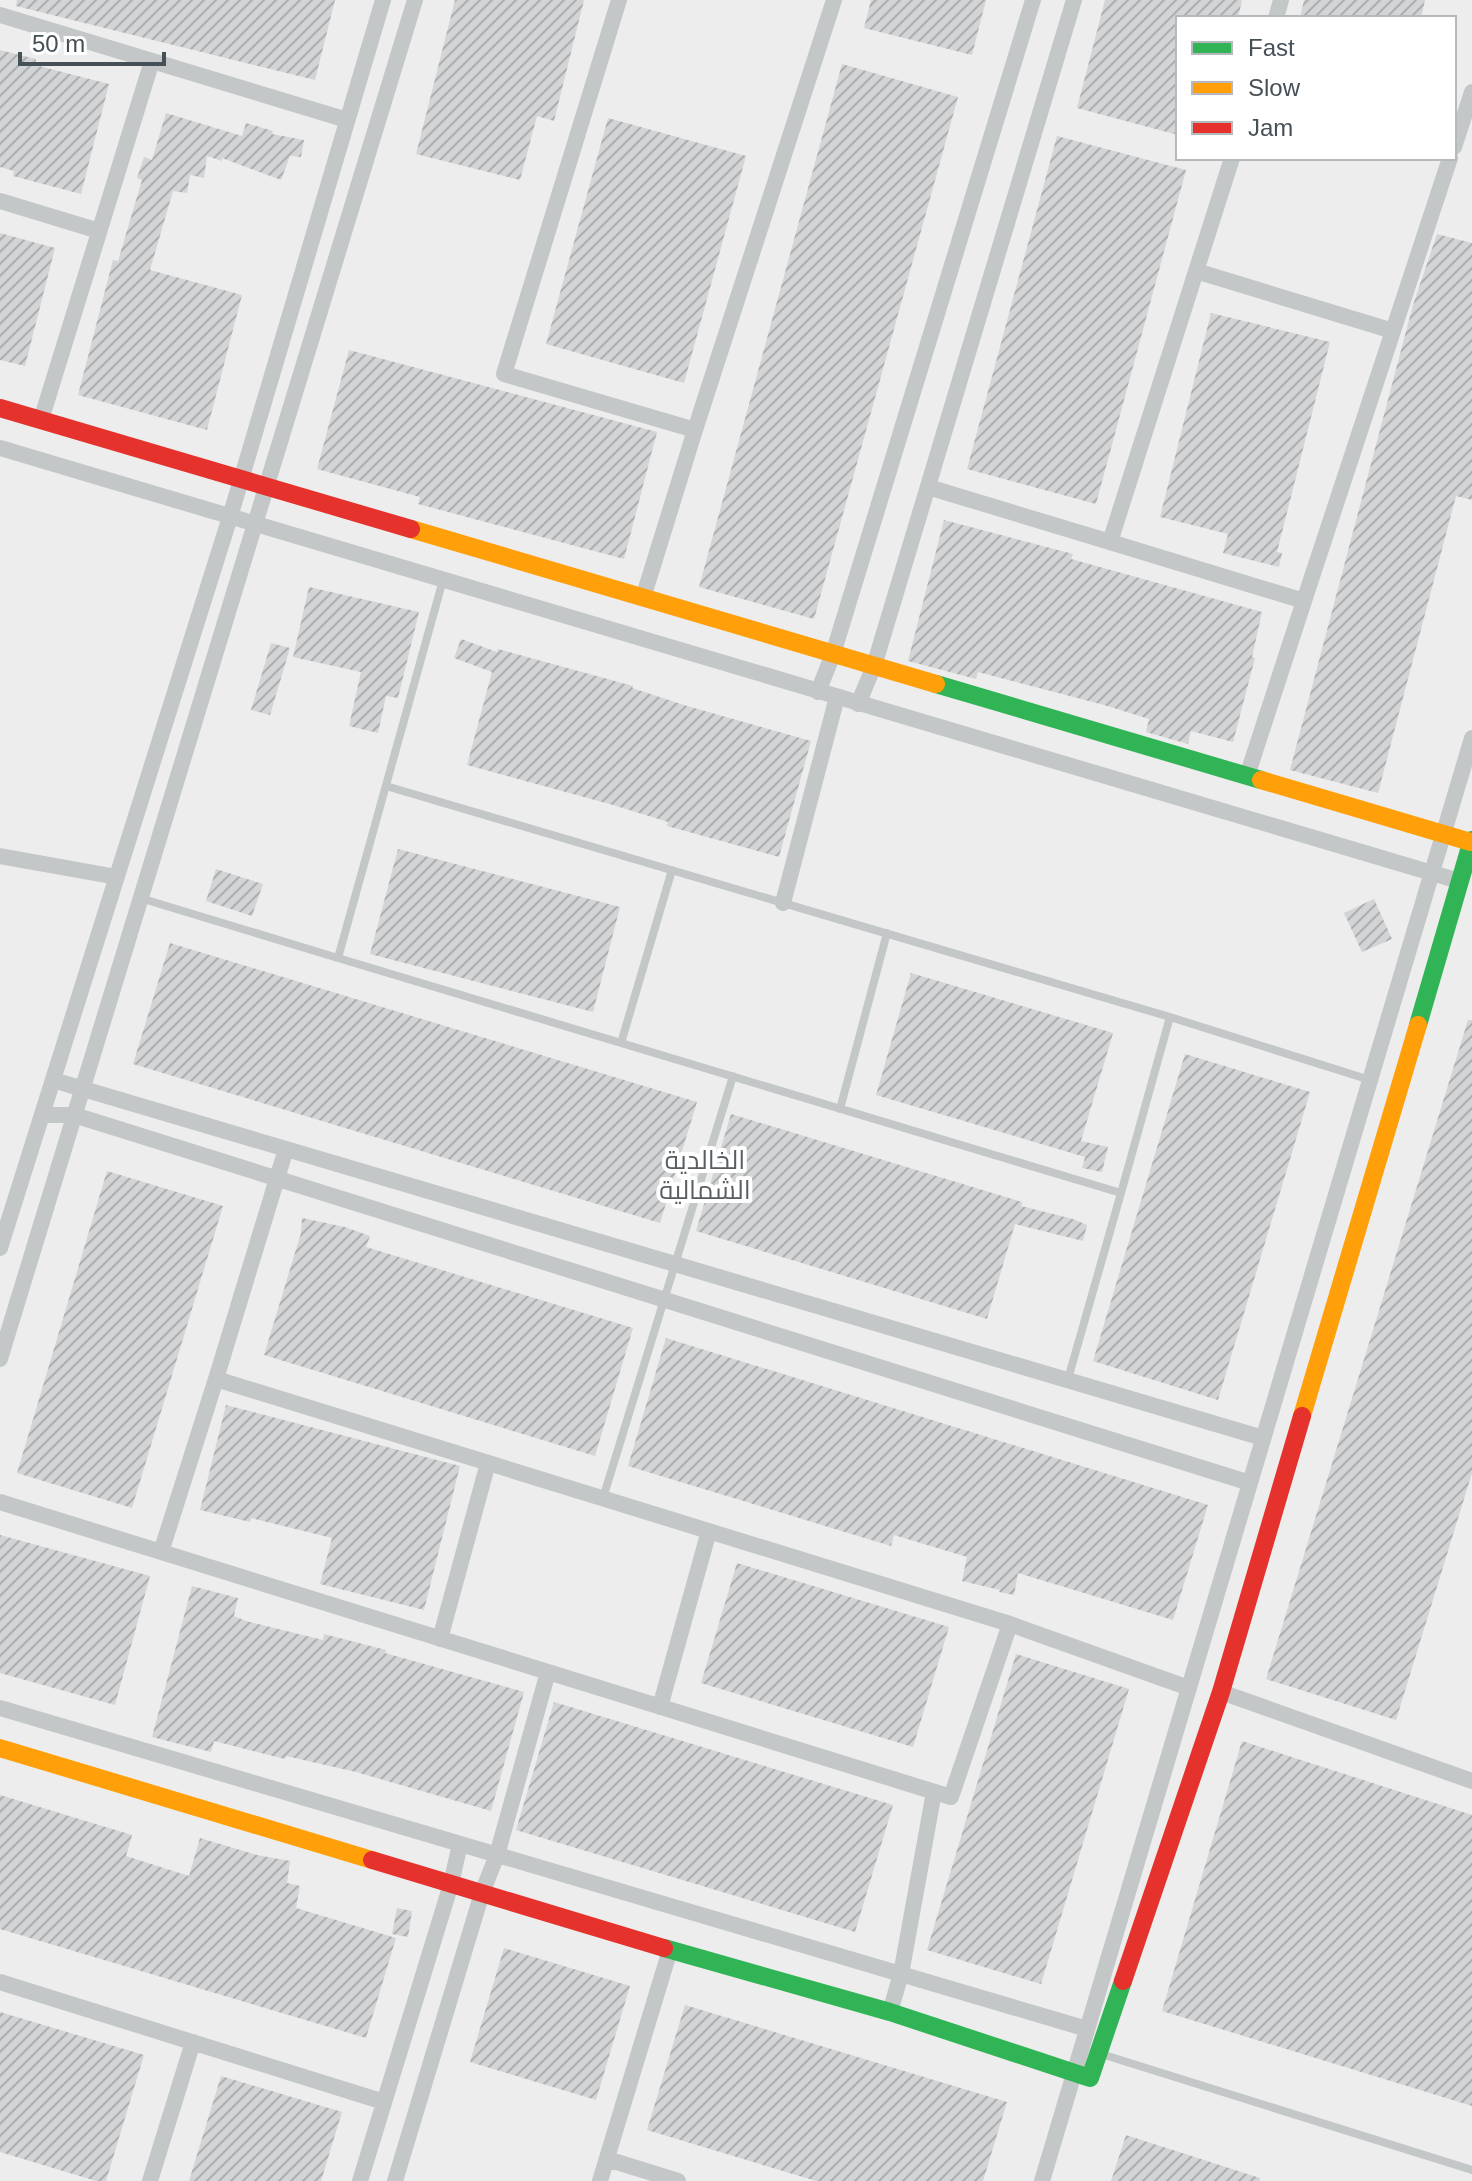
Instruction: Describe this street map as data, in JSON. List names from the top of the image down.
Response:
{
  "districts": ["الخالدية الشمالية"],
  "legend": ["Fast", "Slow", "Jam"],
  "scale_bar": "50 m"
}
